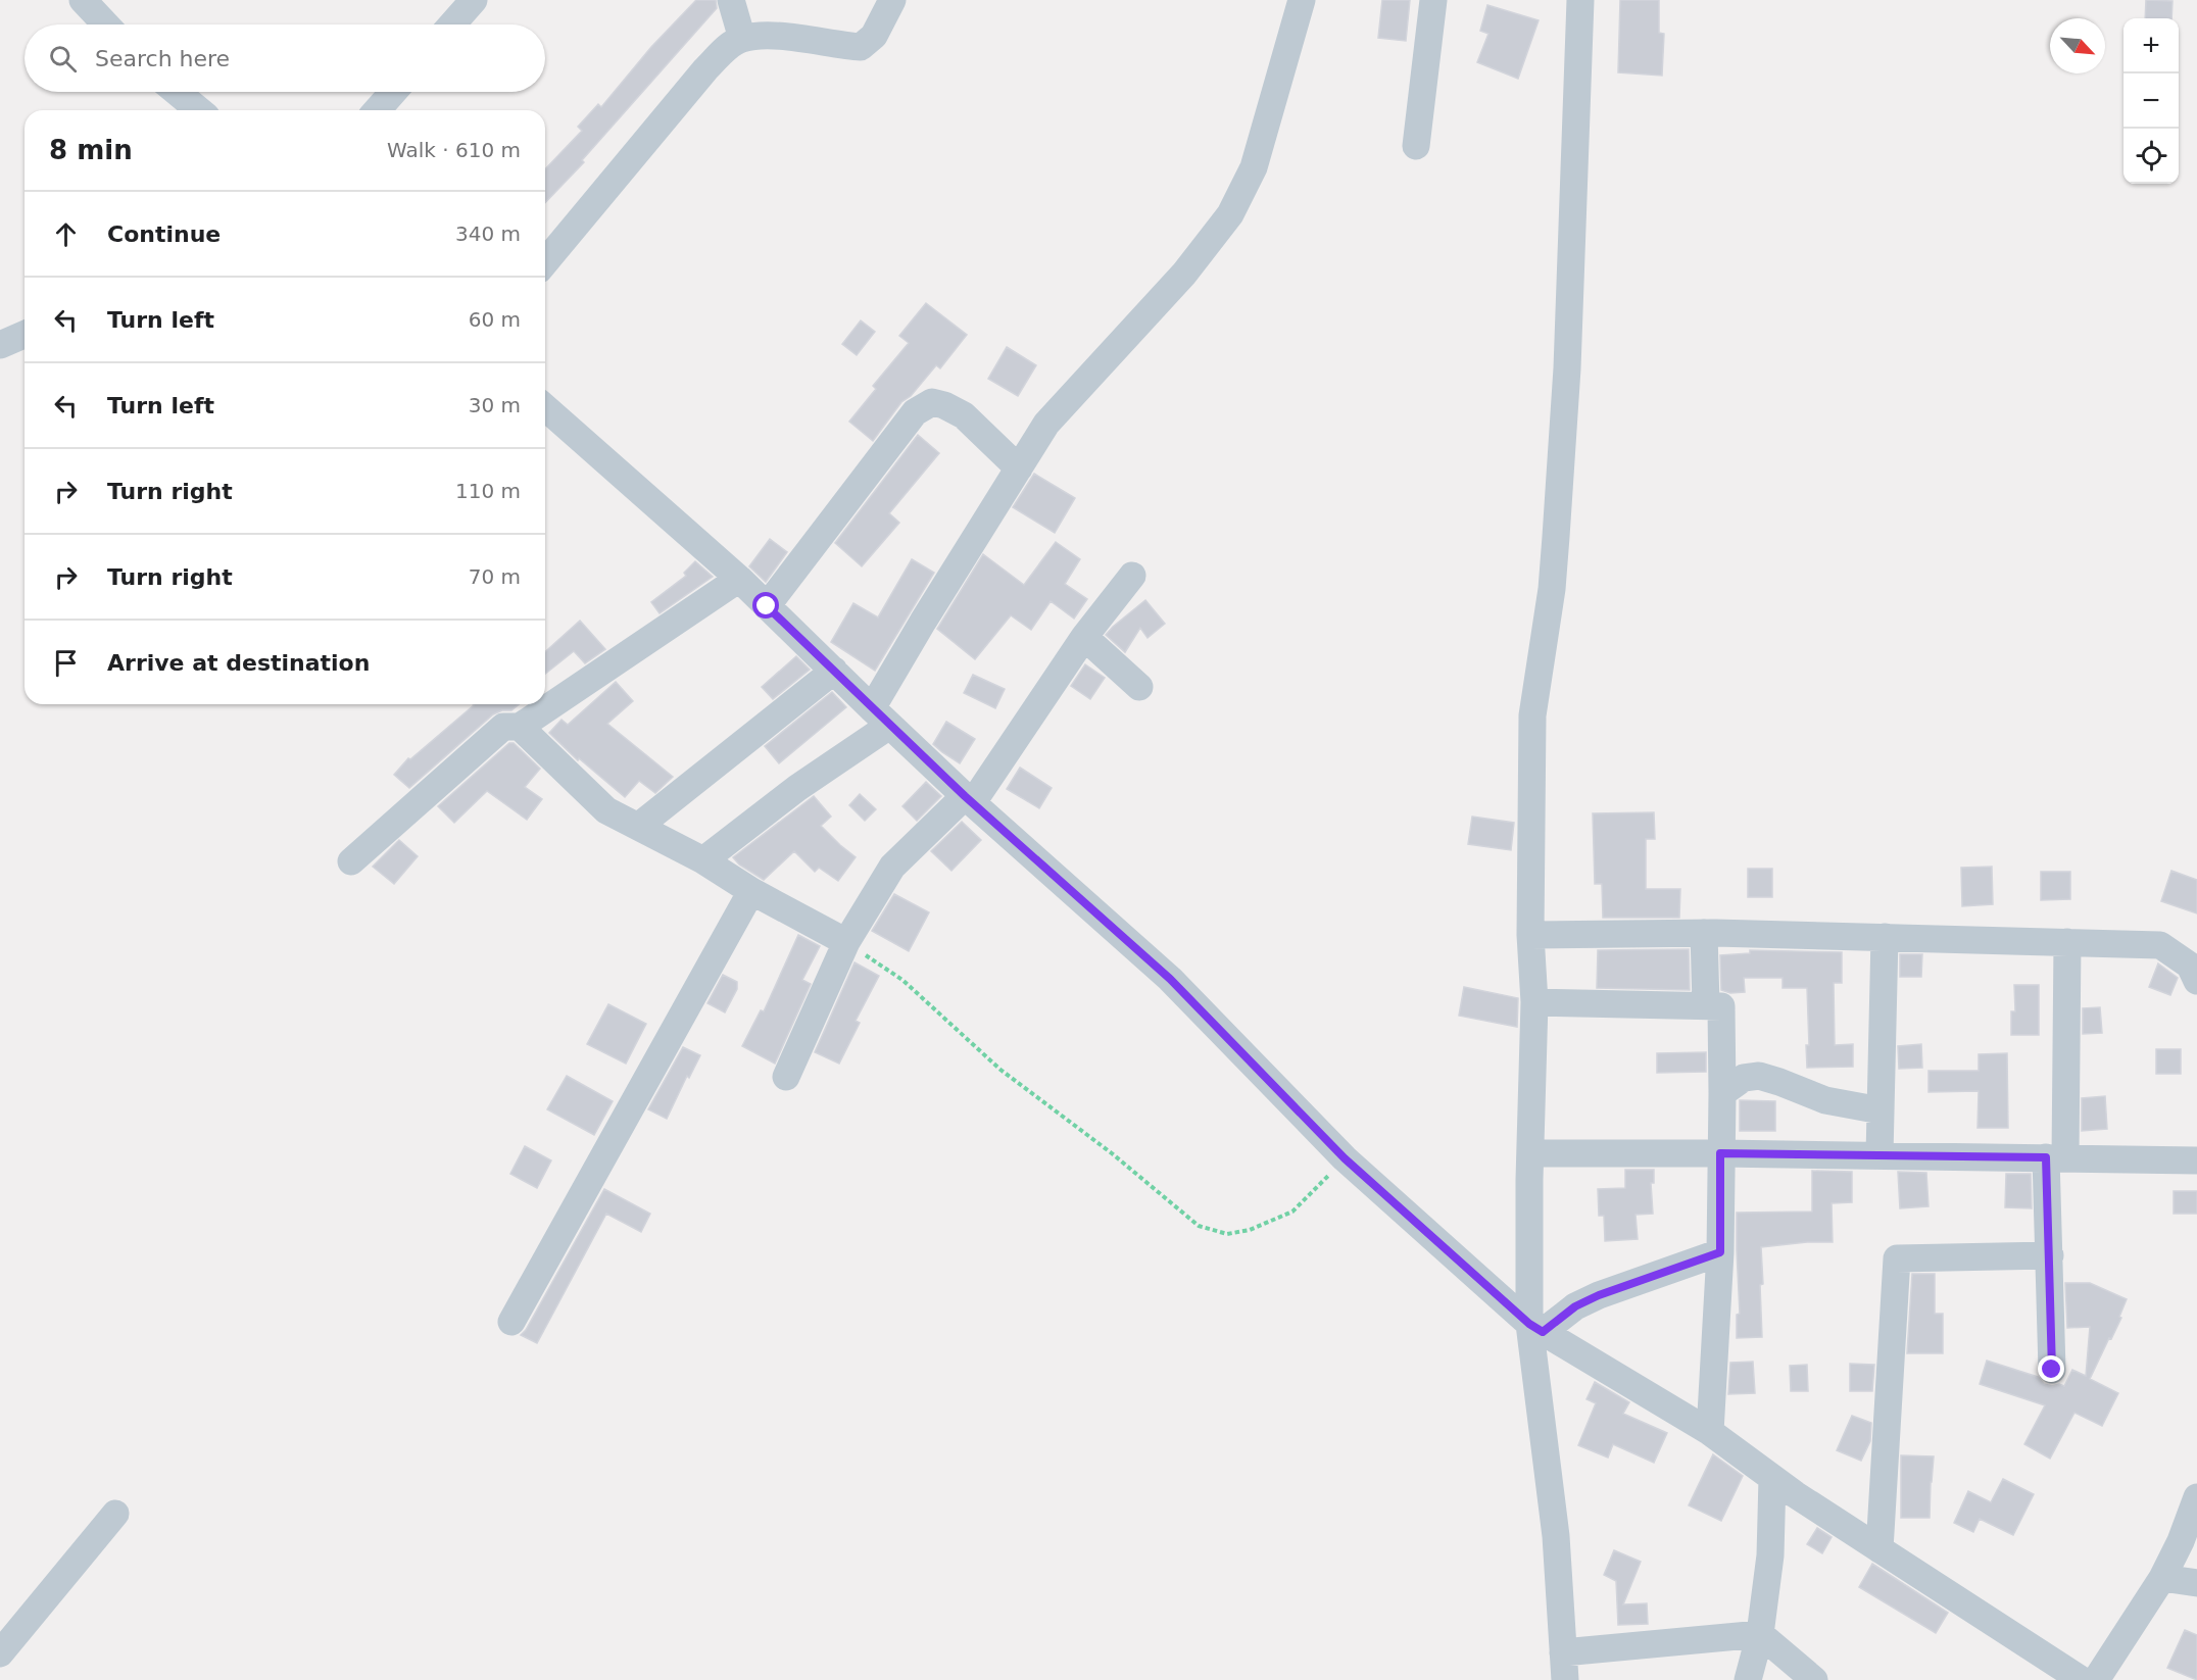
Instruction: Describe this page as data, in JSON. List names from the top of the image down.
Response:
{
  "north": "bottom right",
  "page": {
    "map_buttons": ["+", "−"],
    "search": "Search here",
    "heading": ["8 min", "Walk · 610 m"],
    "list": [
      ["Continue", "340 m"],
      ["Turn left", "60 m"],
      ["Turn left", "30 m"],
      ["Turn right", "110 m"],
      ["Turn right", "70 m"],
      "Arrive at destination"
    ]
  }
}
